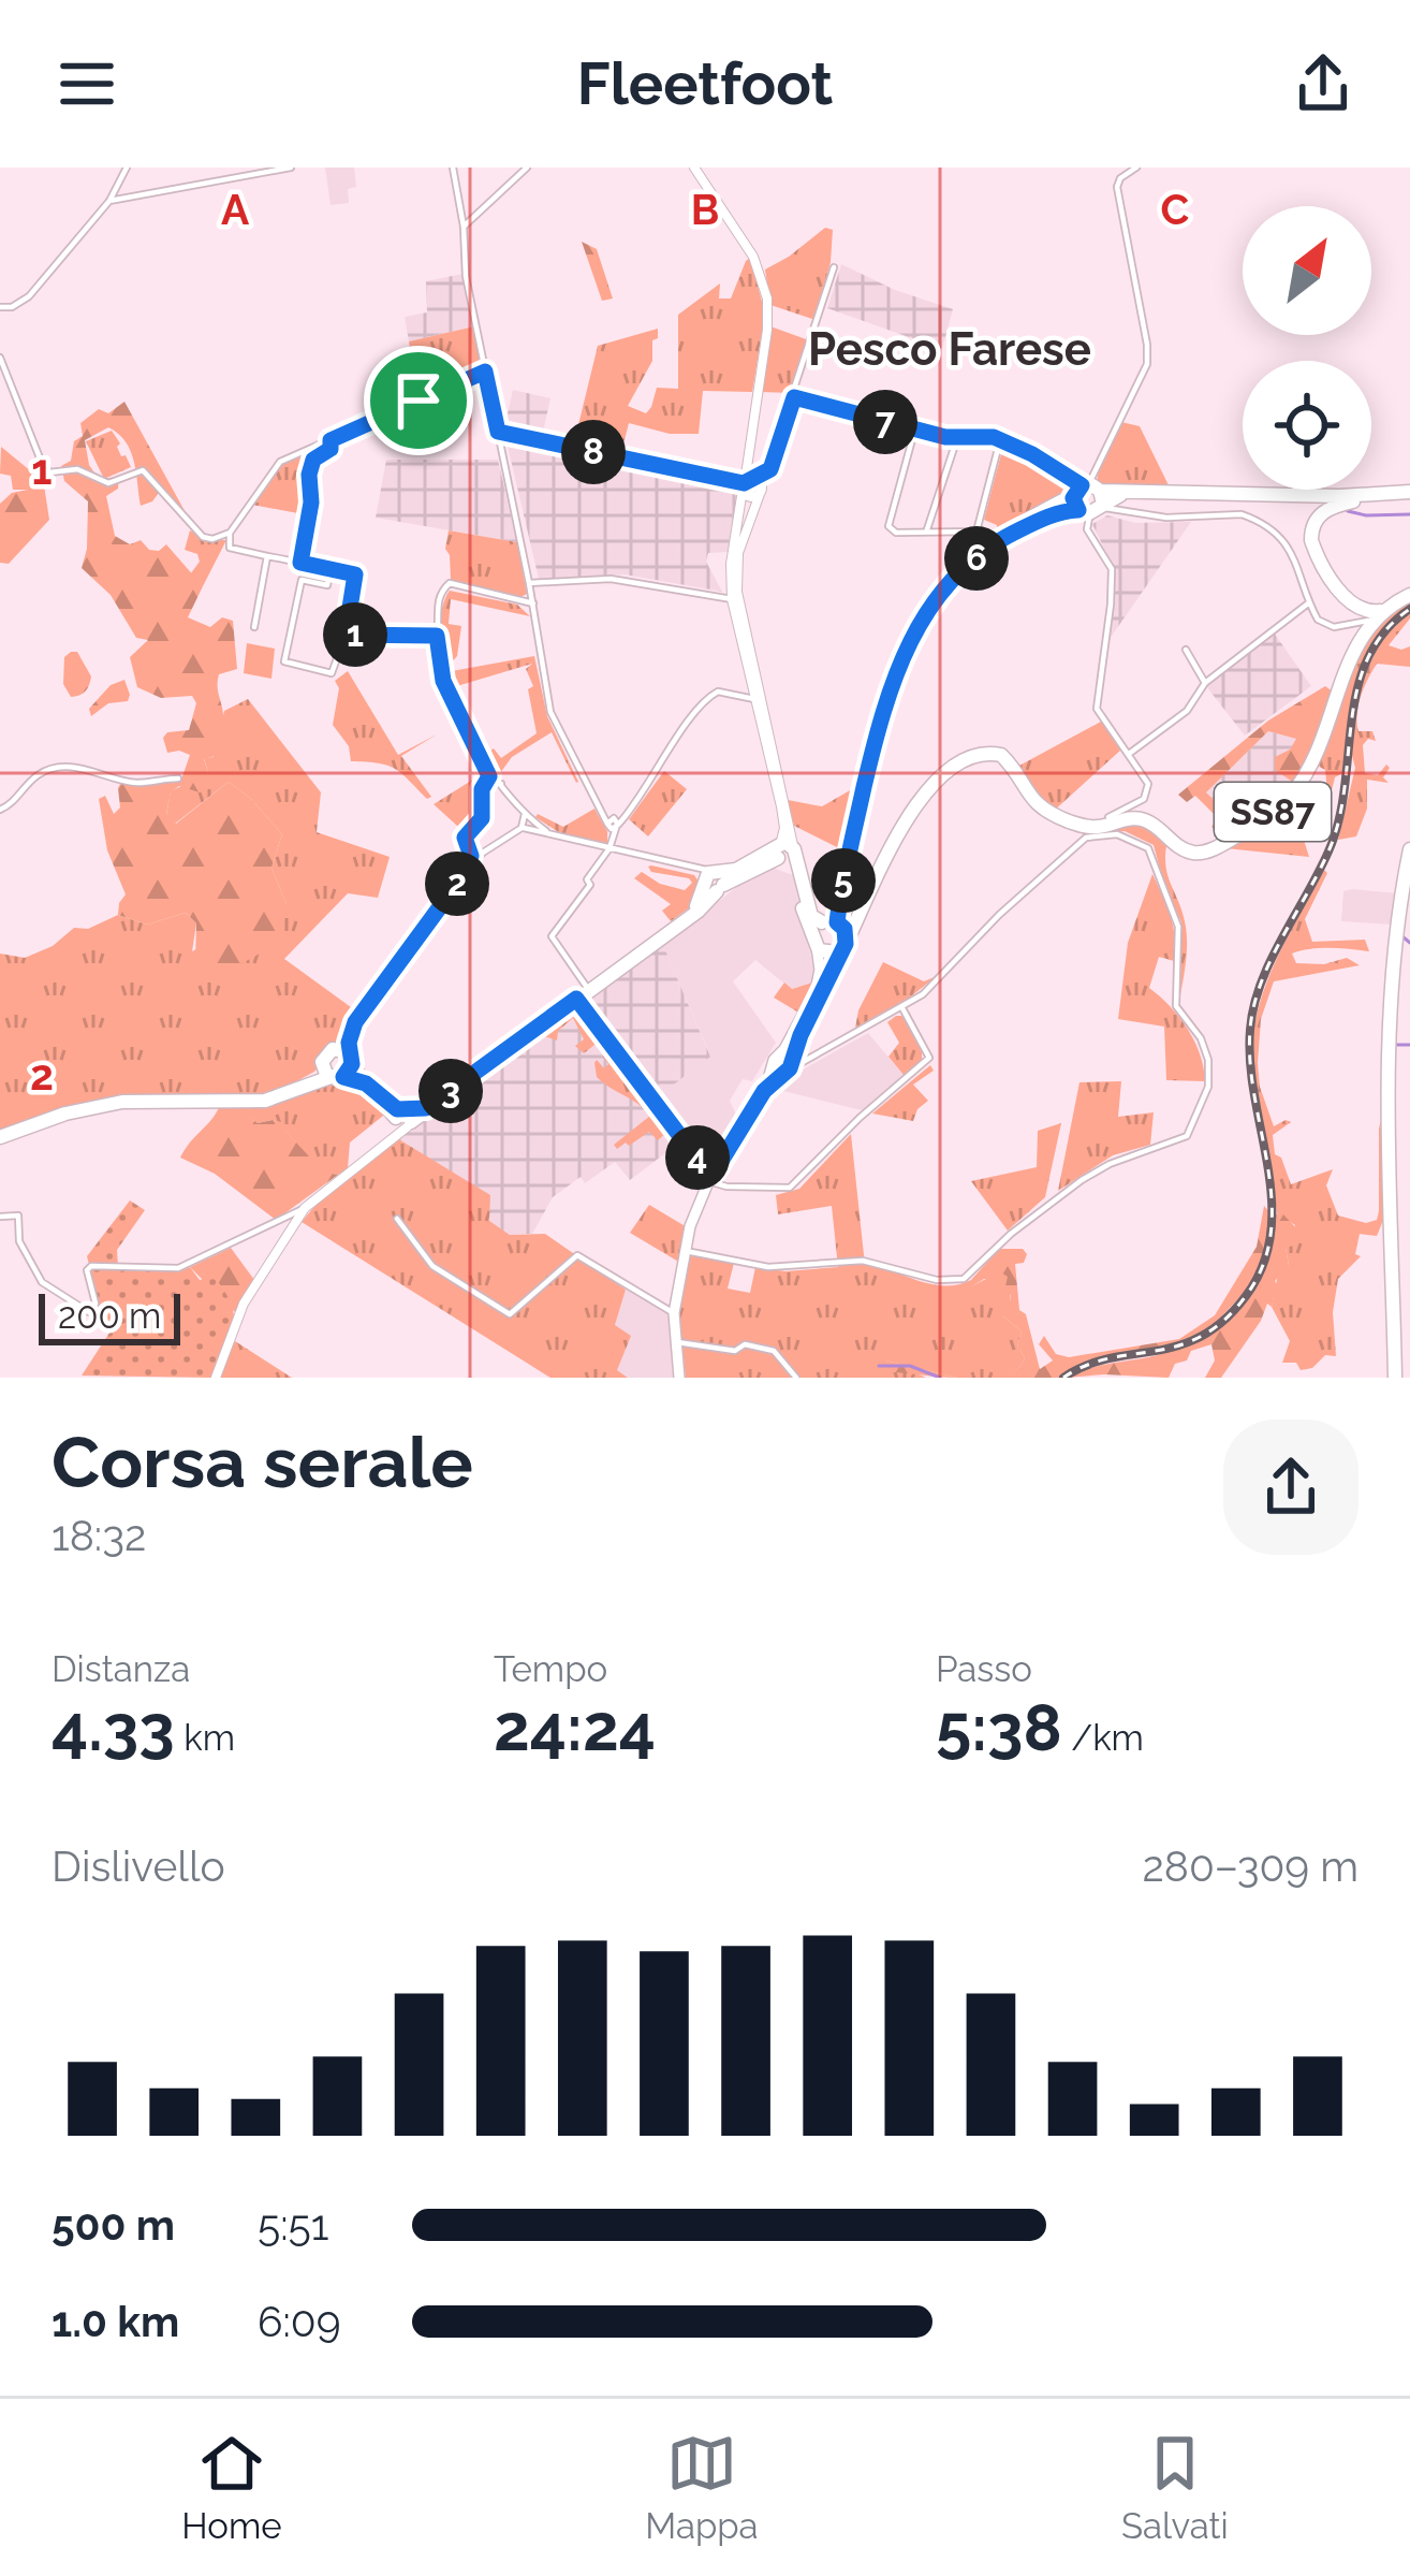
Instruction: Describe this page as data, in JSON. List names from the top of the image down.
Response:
{
  "streets": {
    "main road": ["SS87"]
  },
  "districts": ["Pesco Farese"],
  "scale_bar": "200 m",
  "north": "top right",
  "page": {
    "header": "Fleetfoot",
    "pins": [
      "7",
      "8",
      "6",
      "1",
      "5",
      "2",
      "3",
      "4"
    ],
    "scale": "200 m",
    "heading": ["Corsa serale", "18:32"],
    "stats": [
      ["Distanza", "4.33 km"],
      ["Tempo", "24:24"],
      ["Passo", "5:38 /km"]
    ],
    "chart": ["Dislivello", "280–309 m"],
    "list": [
      {
        "name": "500 m",
        "note": "5:51"
      },
      {
        "name": "1.0 km",
        "note": "6:09"
      }
    ],
    "tabs": ["Home", "Mappa", "Salvati"]
  },
  "grid": {
    "columns": ["A", "B", "C"],
    "rows": ["1", "2"]
  }
}
